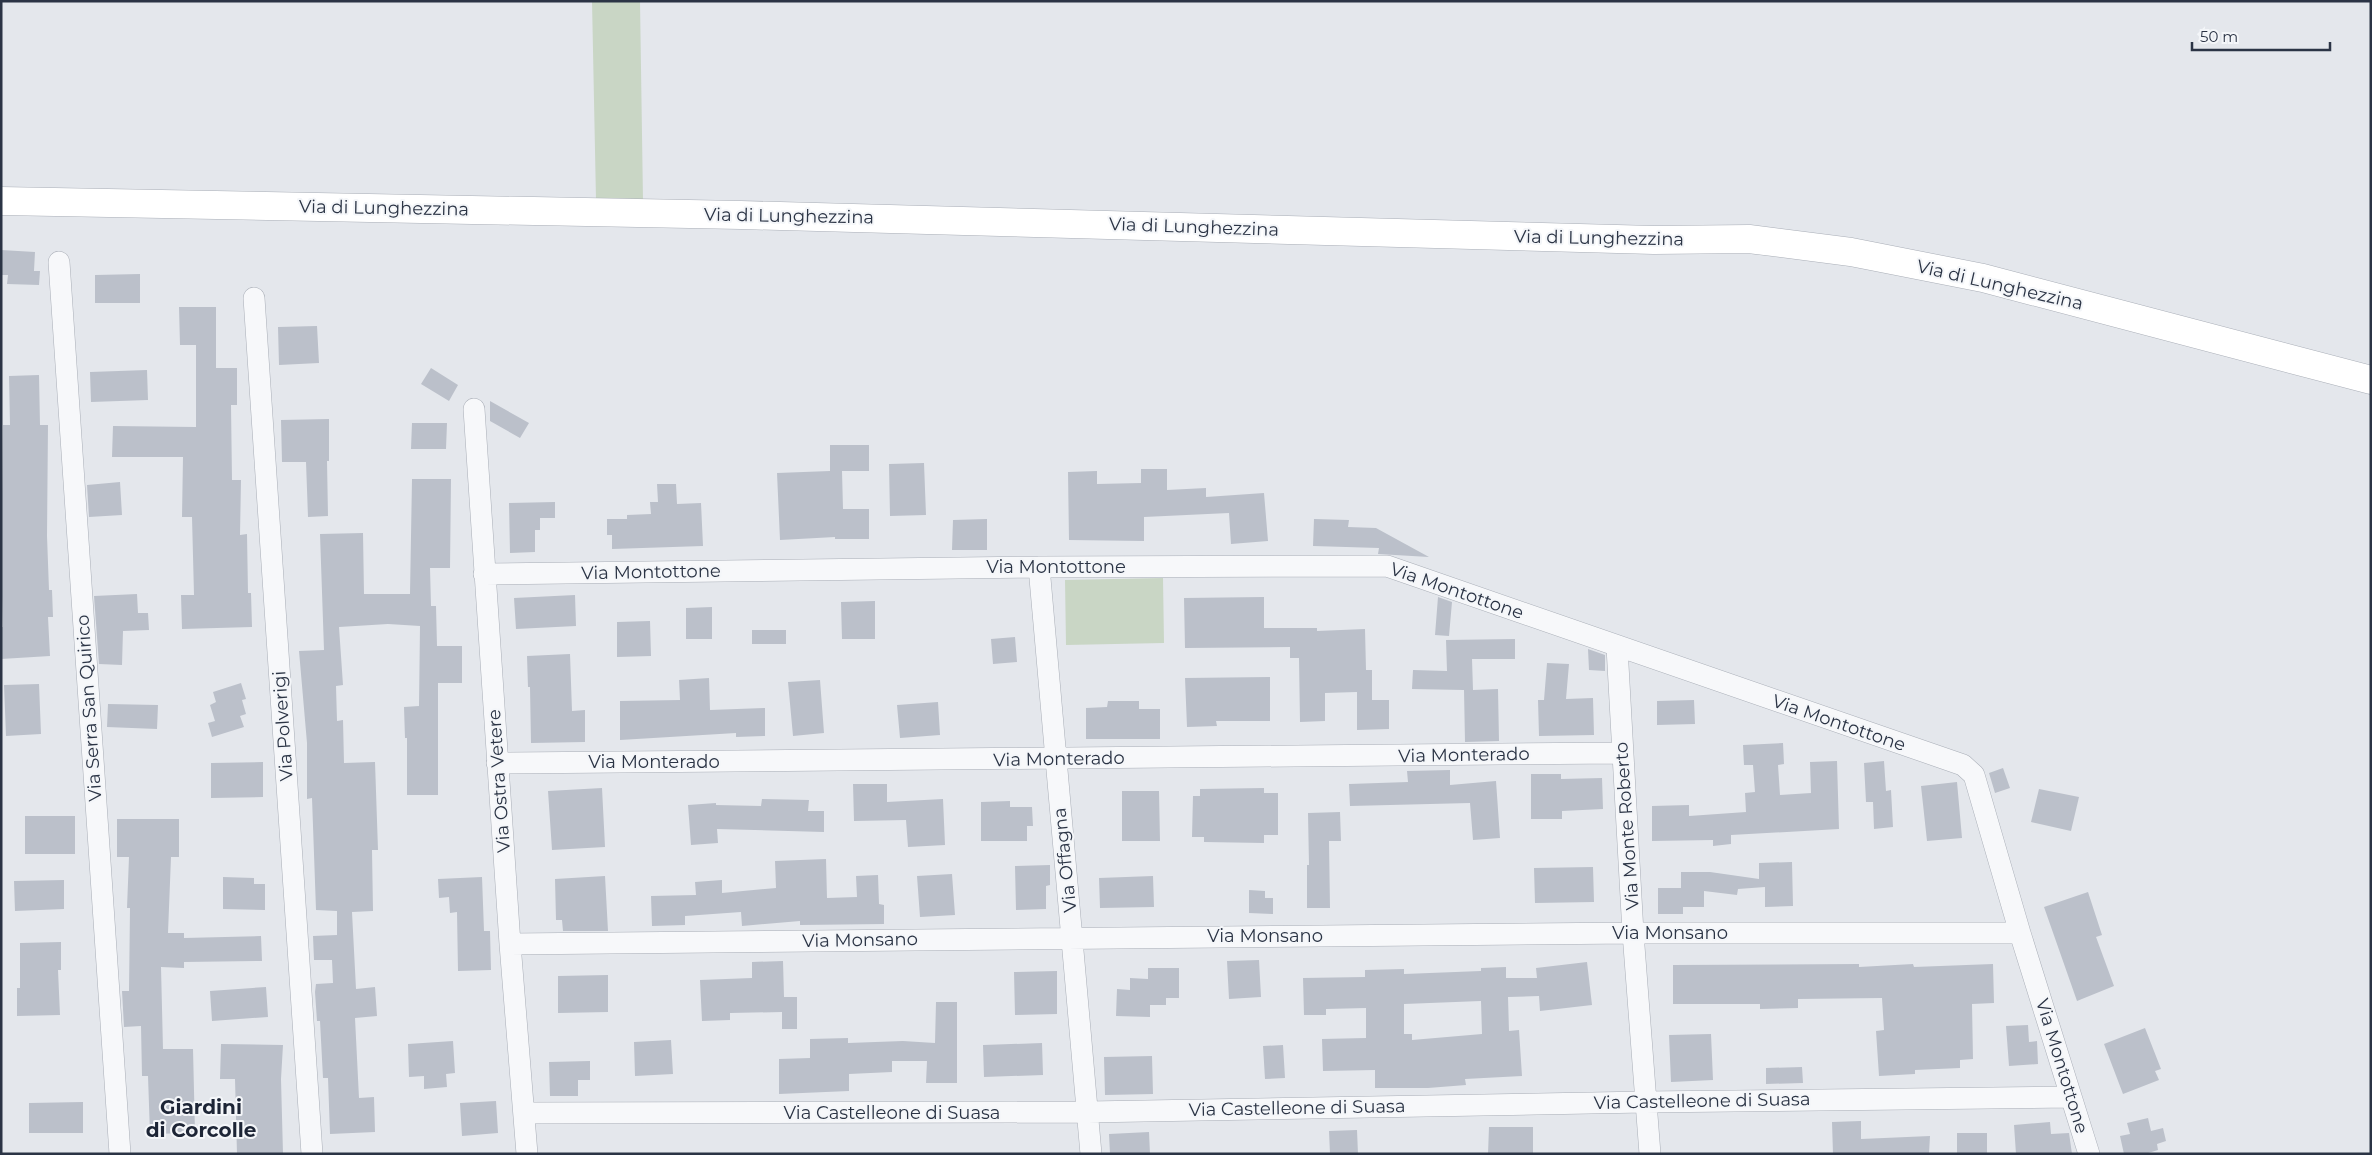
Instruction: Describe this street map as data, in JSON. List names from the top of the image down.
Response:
{
  "streets": {
    "street": [
      "Via di Lunghezzina",
      "Via Montottone",
      "Via Serra San Quirico",
      "Via Polverigi",
      "Via Monterado",
      "Via Ostra Vetere",
      "Via Monte Roberto",
      "Via Offagna",
      "Via Monsano",
      "Via Castelleone di Suasa"
    ]
  },
  "crossings": [
    ["Via Montottone", "Via Ostra Vetere"],
    ["Via Montottone", "Via Monte Roberto"],
    ["Via Montottone", "Via Offagna"],
    ["Via Montottone", "Via Monsano"],
    ["Via Montottone", "Via Castelleone di Suasa"],
    ["Via Monterado", "Via Ostra Vetere"],
    ["Via Monterado", "Via Monte Roberto"],
    ["Via Monterado", "Via Offagna"],
    ["Via Ostra Vetere", "Via Monsano"],
    ["Via Ostra Vetere", "Via Castelleone di Suasa"],
    ["Via Monte Roberto", "Via Monsano"],
    ["Via Monte Roberto", "Via Castelleone di Suasa"],
    ["Via Offagna", "Via Monsano"],
    ["Via Offagna", "Via Castelleone di Suasa"]
  ],
  "districts": ["Giardini di Corcolle"],
  "scale_bar": "50 m"
}
